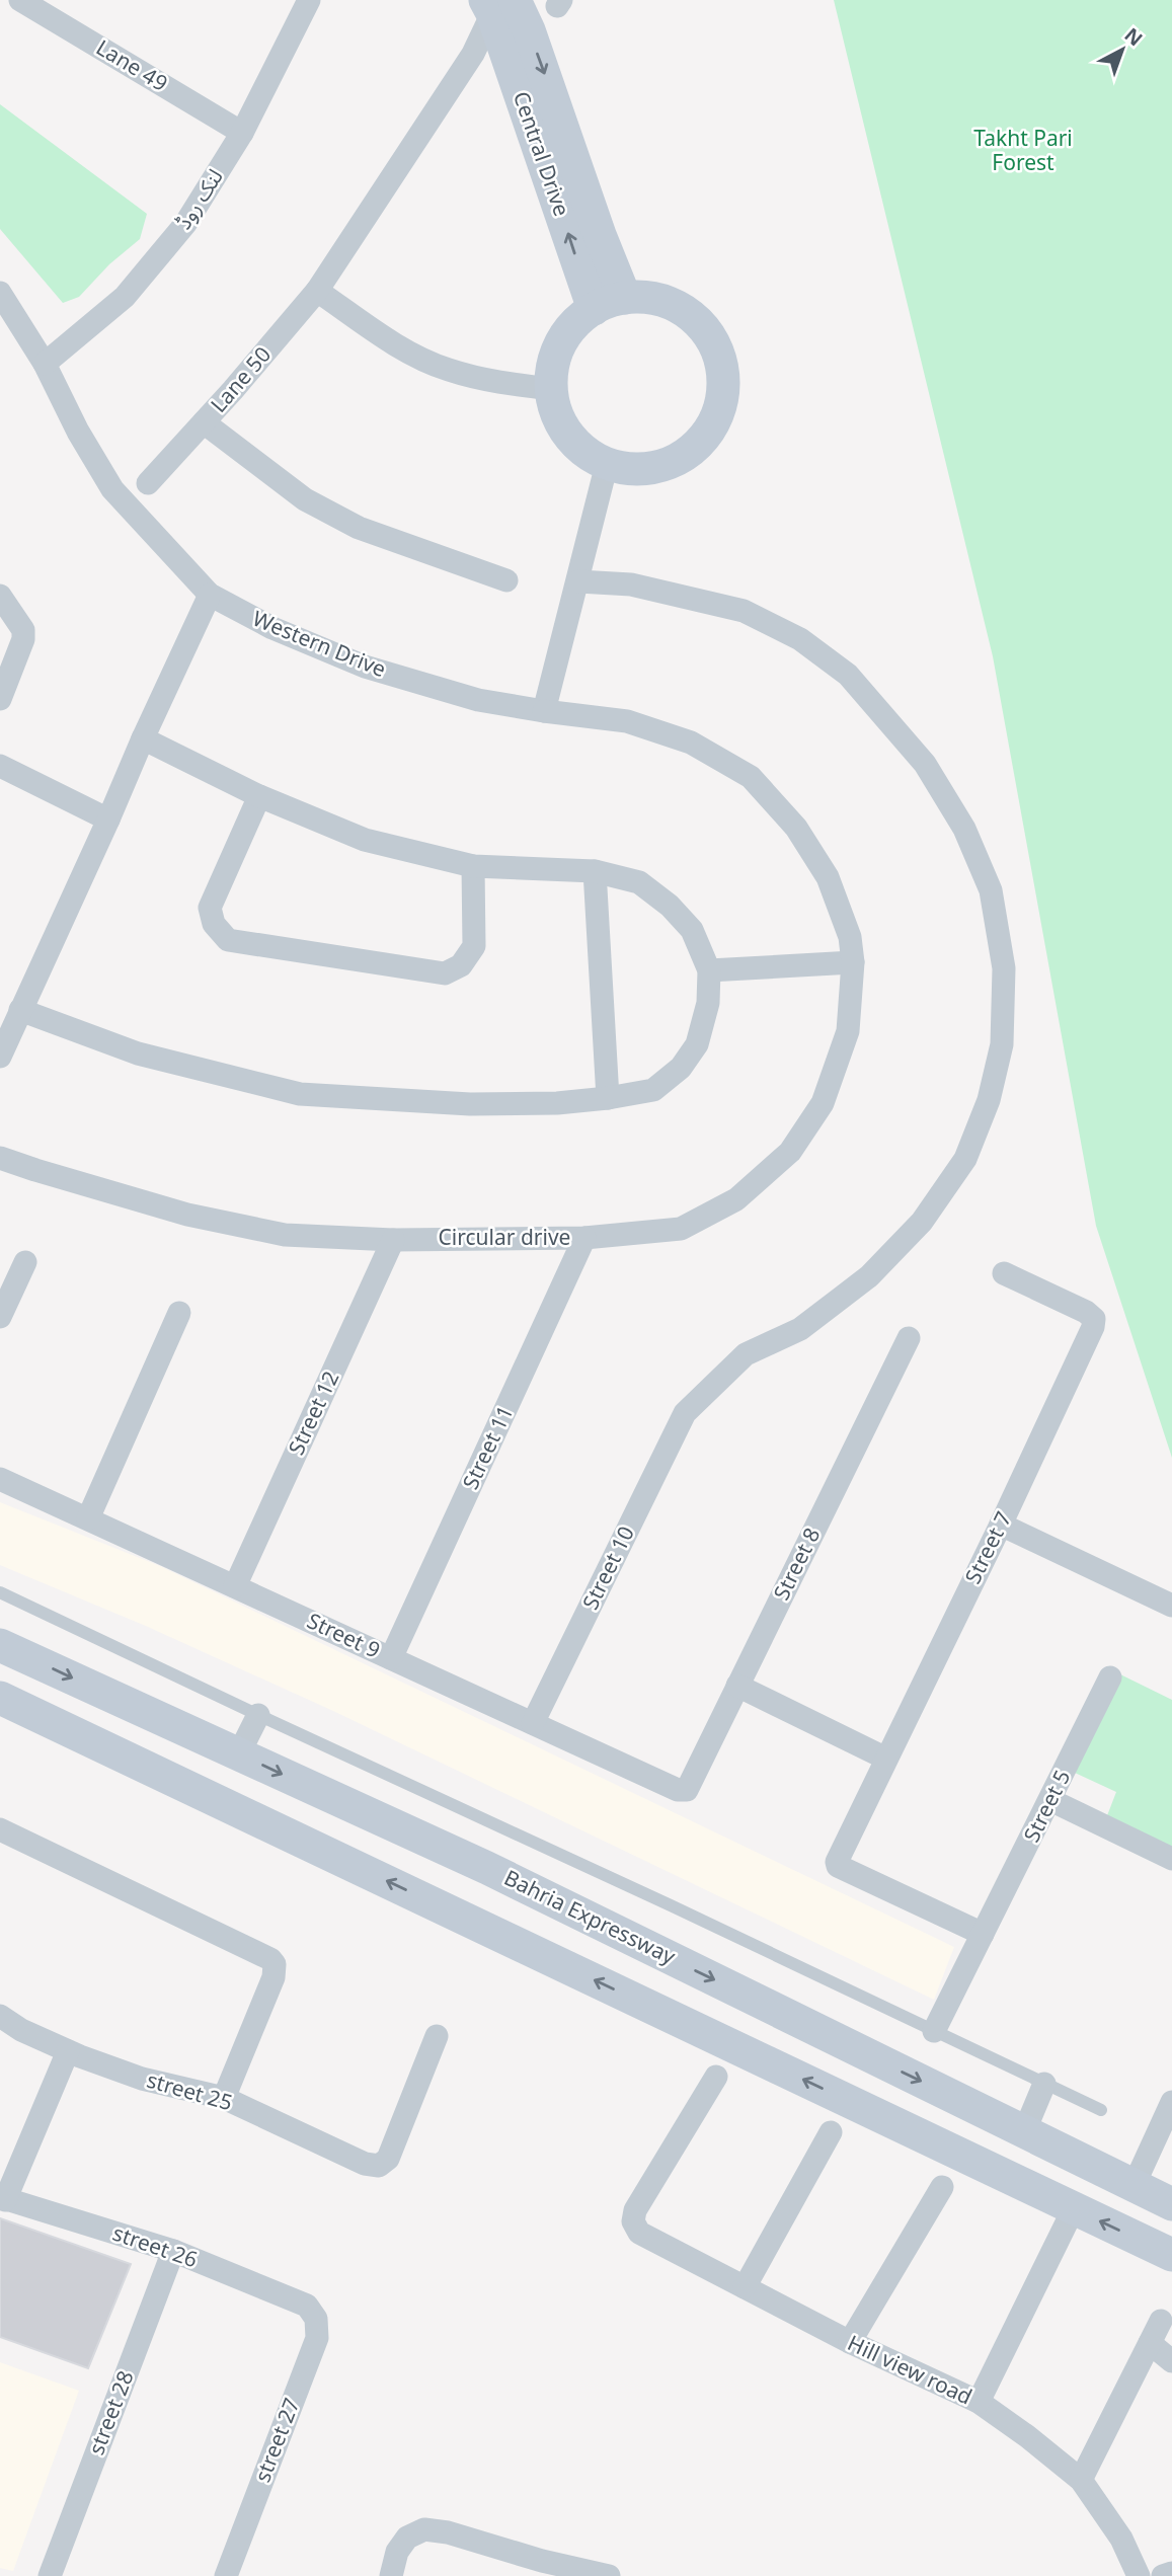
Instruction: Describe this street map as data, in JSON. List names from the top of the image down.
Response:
{
  "streets": {
    "main road": ["Central Drive", "Bahria Expressway"],
    "street": [
      "Lane 49",
      "لنک روڈ",
      "Lane 50",
      "Western Drive",
      "Circular drive",
      "Street 12",
      "Street 11",
      "Street 7",
      "Street 8",
      "Street 10",
      "Street 9",
      "Street 5",
      "street 25",
      "street 26",
      "Hill view road",
      "street 28",
      "street 27"
    ]
  },
  "crossings": [
    ["Lane 49", "لنک روڈ"],
    ["Central Drive", "Lane 50"],
    ["لنک روڈ", "Western Drive"],
    ["Western Drive", "Circular drive"],
    ["Circular drive", "Street 12"],
    ["Circular drive", "Street 11"],
    ["Street 12", "Street 9"],
    ["Street 11", "Street 9"],
    ["Street 7", "Street 5"],
    ["Street 8", "Street 9"],
    ["Street 10", "Street 9"],
    ["street 26", "street 28"],
    ["street 26", "street 27"]
  ],
  "parks": ["Takht Pari Forest"],
  "north": "top right"
}
